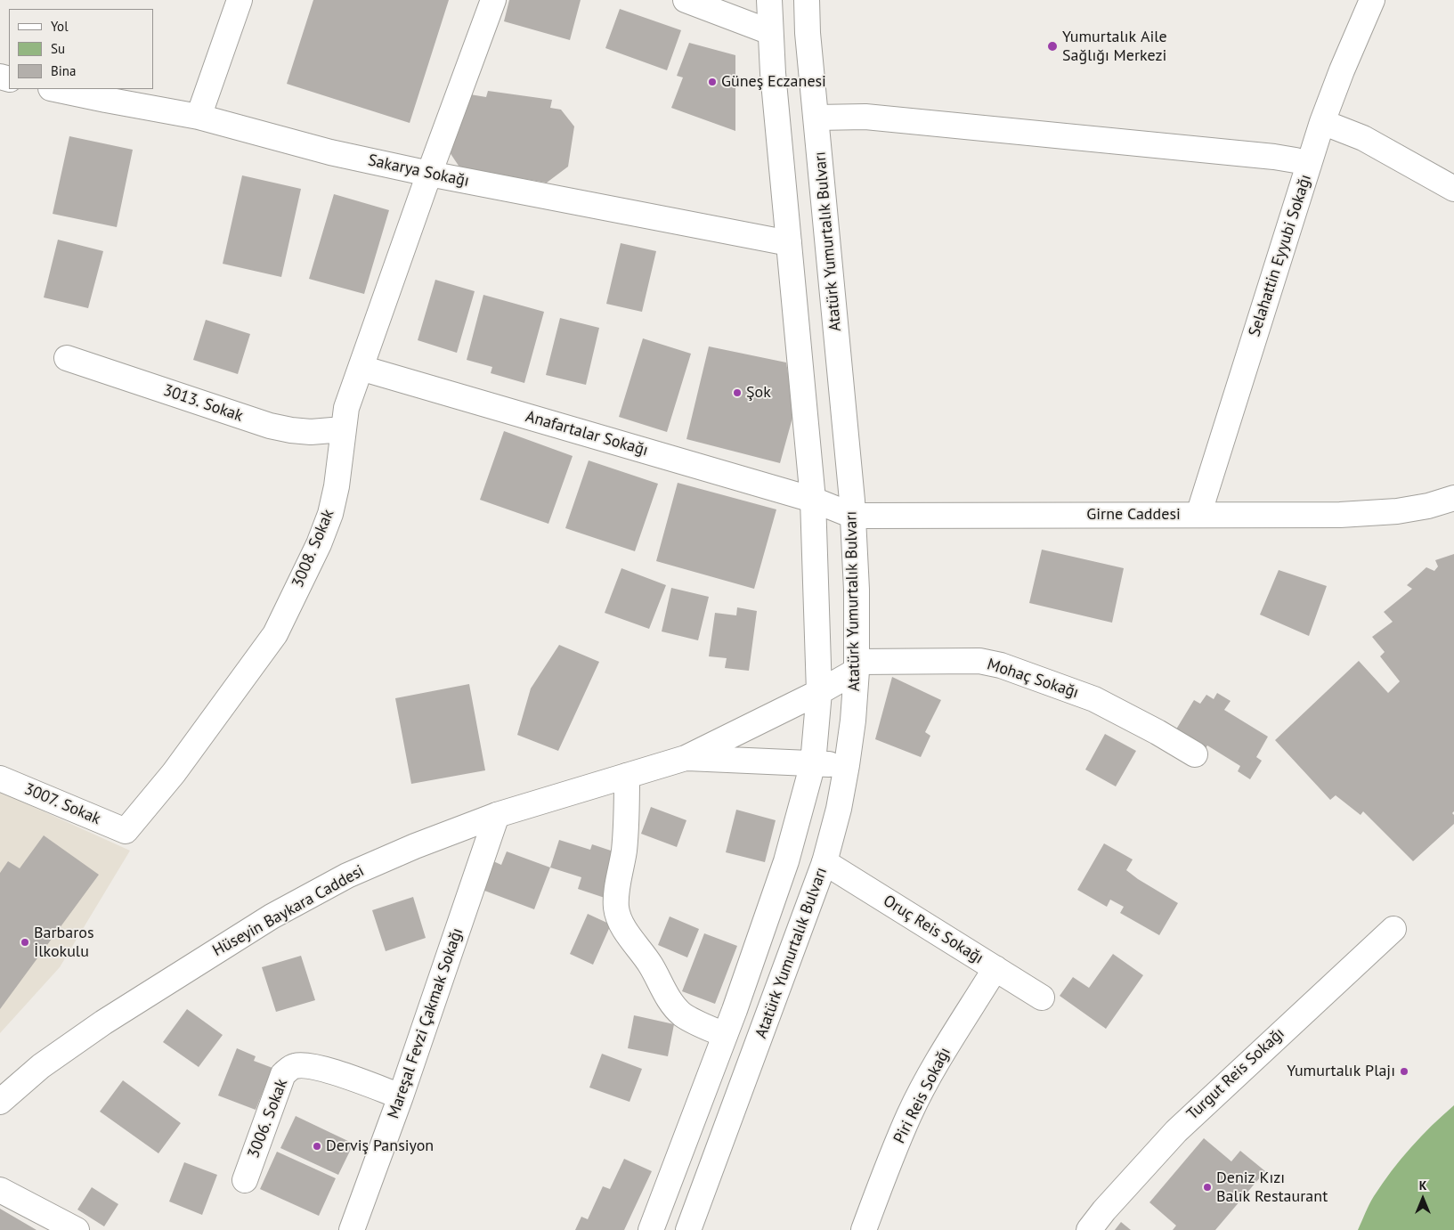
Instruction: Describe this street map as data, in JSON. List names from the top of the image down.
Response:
{
  "streets": {
    "street": [
      "Sakarya Sokağı",
      "Atatürk Yumurtalık Bulvarı",
      "Selahattin Eyyubi Sokağı",
      "3013. Sokak",
      "Anafartalar Sokağı",
      "Girne Caddesi",
      "3008. Sokak",
      "Mohaç Sokağı",
      "3007. Sokak",
      "Hüseyin Baykara Caddesi",
      "Oruç Reis Sokağı",
      "Mareşal Fevzi Çakmak Sokağı",
      "Turgut Reis Sokağı",
      "Piri Reis Sokağı",
      "3006. Sokak"
    ]
  },
  "crossings": [
    ["Sakarya Sokağı", "3008. Sokak"],
    ["Atatürk Yumurtalık Bulvarı", "Girne Caddesi"],
    ["Atatürk Yumurtalık Bulvarı", "Mohaç Sokağı"],
    ["Atatürk Yumurtalık Bulvarı", "Hüseyin Baykara Caddesi"],
    ["Atatürk Yumurtalık Bulvarı", "Oruç Reis Sokağı"],
    ["Selahattin Eyyubi Sokağı", "Girne Caddesi"],
    ["3013. Sokak", "3008. Sokak"],
    ["Anafartalar Sokağı", "Girne Caddesi"],
    ["Anafartalar Sokağı", "3008. Sokak"],
    ["3008. Sokak", "3007. Sokak"],
    ["Mohaç Sokağı", "Hüseyin Baykara Caddesi"],
    ["Hüseyin Baykara Caddesi", "Mareşal Fevzi Çakmak Sokağı"],
    ["Oruç Reis Sokağı", "Piri Reis Sokağı"],
    ["Mareşal Fevzi Çakmak Sokağı", "3006. Sokak"]
  ],
  "places": [
    "Yumurtalık Aile Sağlığı Merkezi",
    "Güneş Eczanesi",
    "Şok",
    "Barbaros İlkokulu",
    "Yumurtalık Plajı",
    "Derviş Pansiyon",
    "Deniz Kızı Balık Restaurant"
  ],
  "legend": ["Yol", "Su", "Bina"],
  "north": "top"
}
